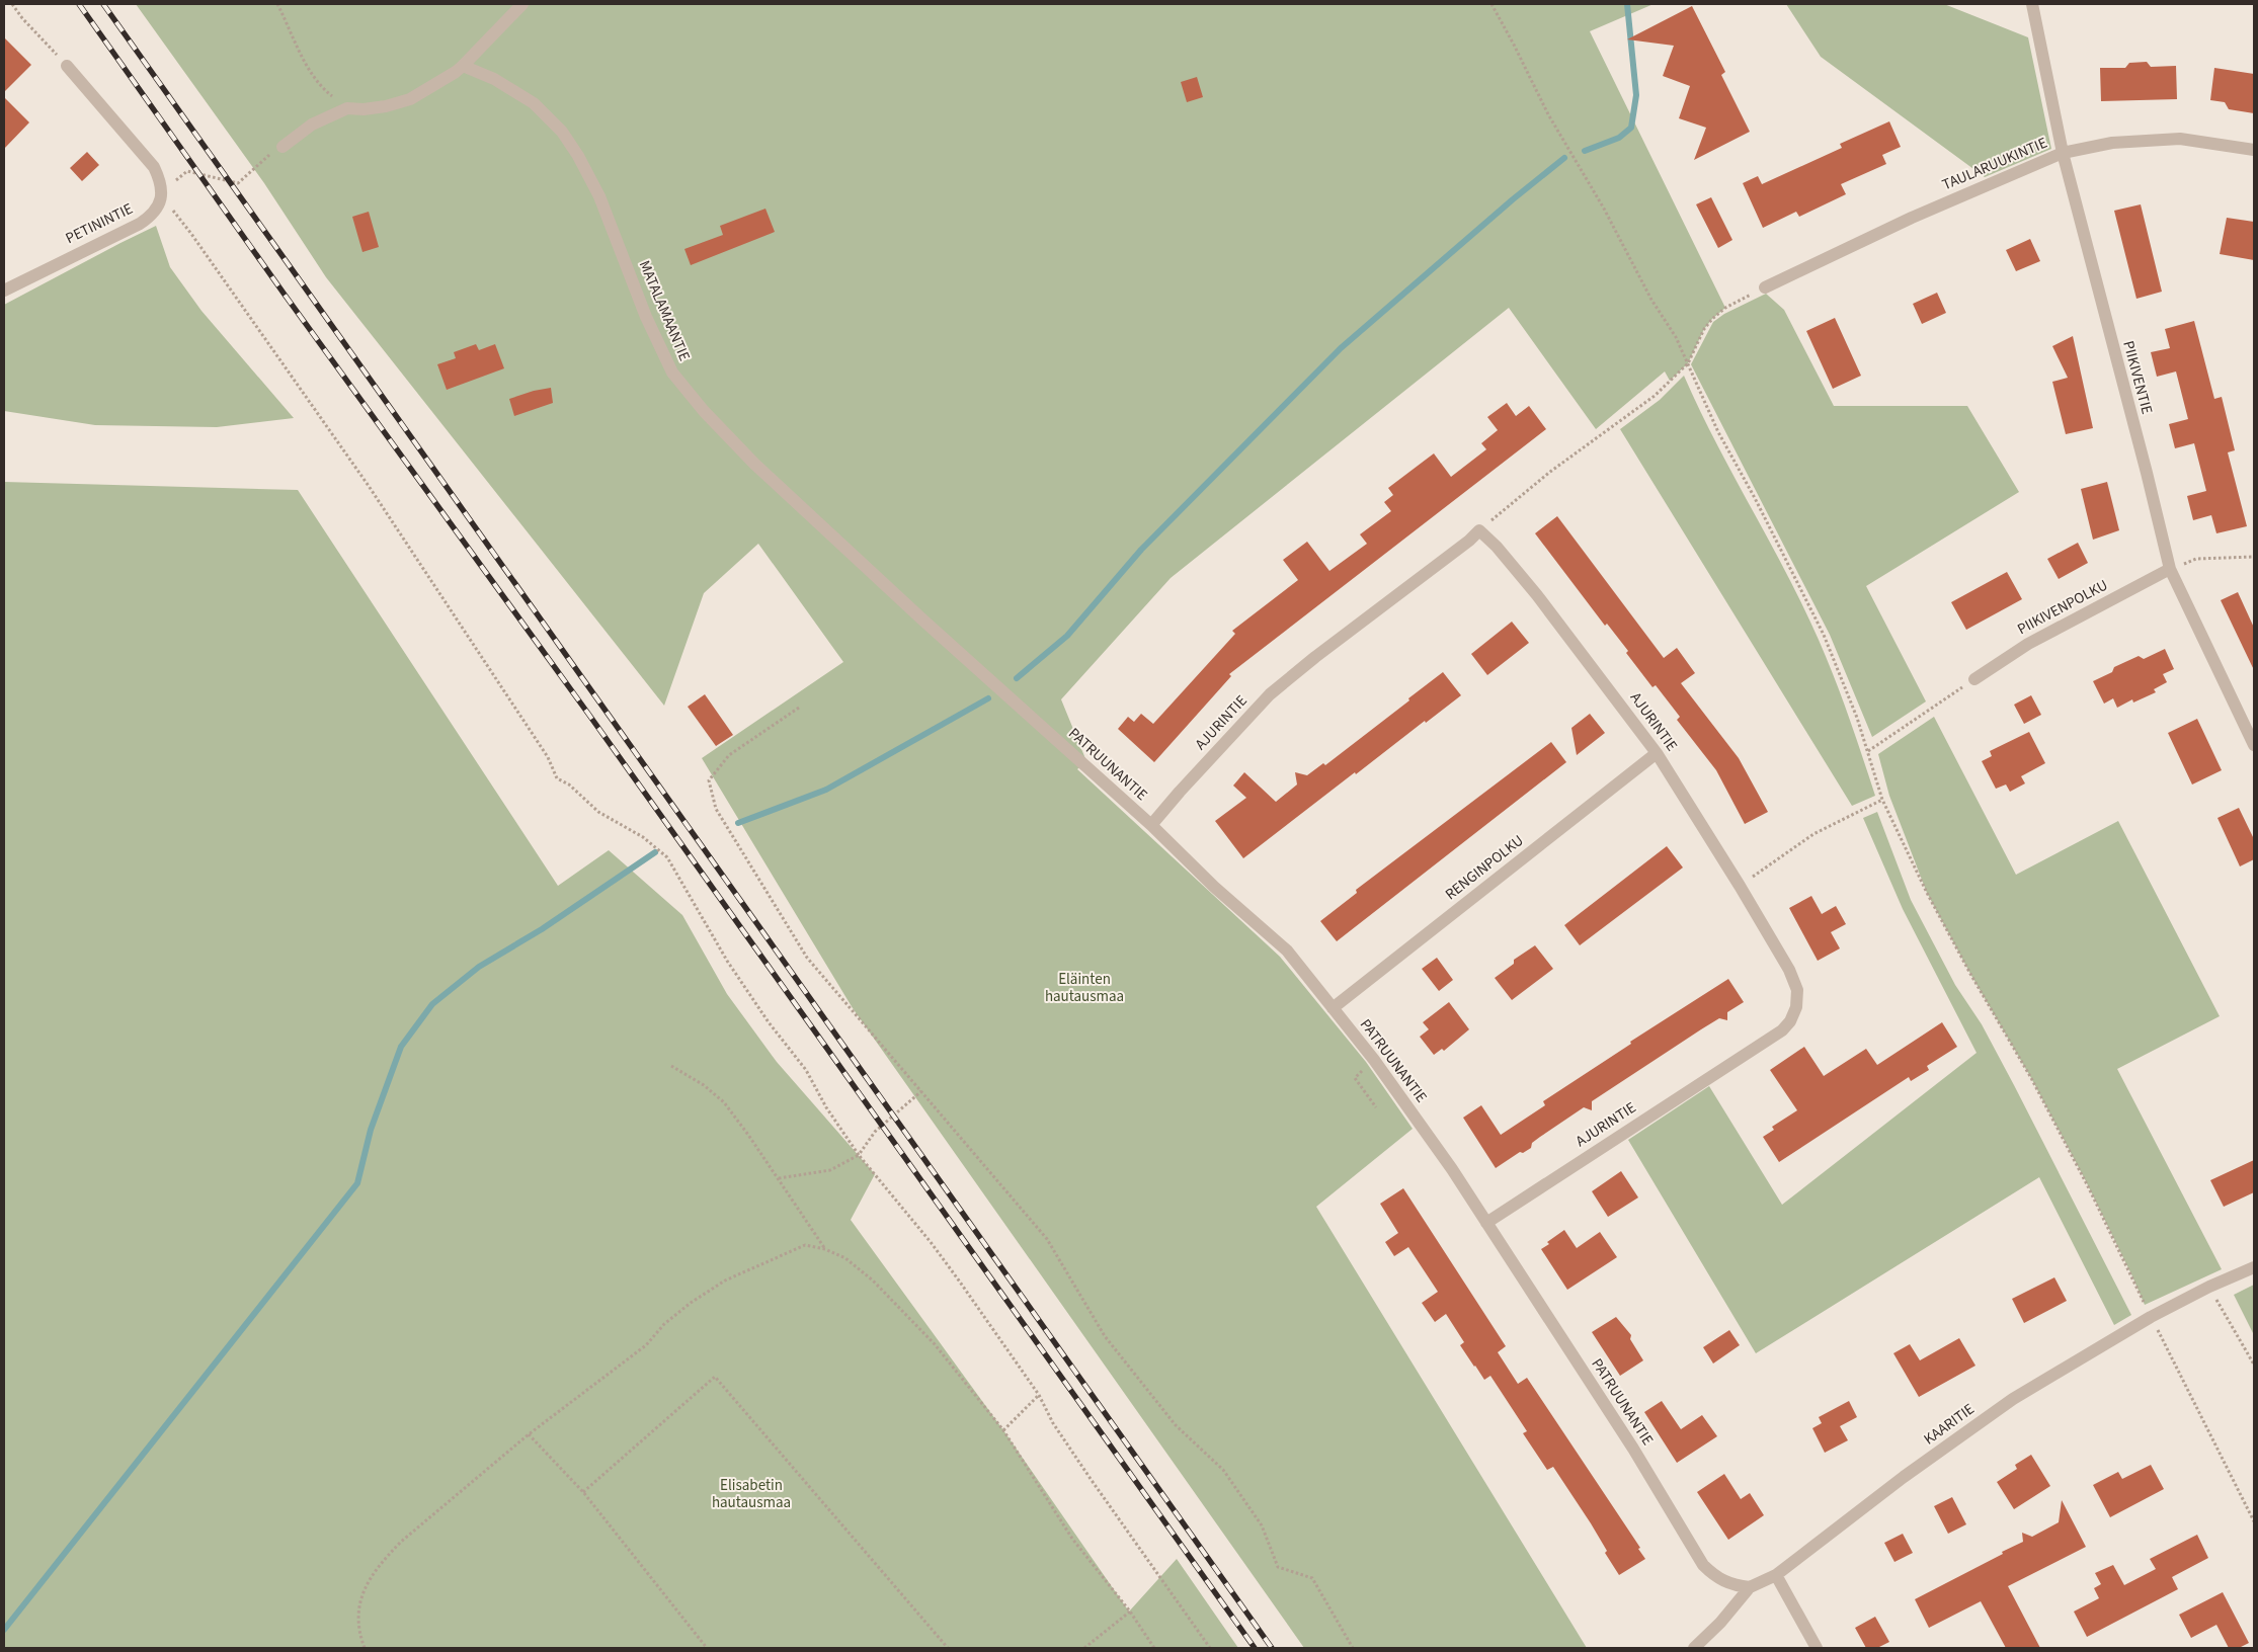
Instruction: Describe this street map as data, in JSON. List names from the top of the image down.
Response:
{
  "streets": {
    "street": [
      "TAULARUUKINTIE",
      "PETININTIE",
      "MATALAMAANTIE",
      "PIIKIVENTIE",
      "PIIKIVENPOLKU",
      "AJURINTIE",
      "PATRUUNANTIE",
      "RENGINPOLKU",
      "KAARITIE"
    ]
  },
  "crossings": [
    ["TAULARUUKINTIE", "PIIKIVENTIE"],
    ["MATALAMAANTIE", "PATRUUNANTIE"],
    ["PIIKIVENTIE", "PIIKIVENPOLKU"],
    ["AJURINTIE", "PATRUUNANTIE"],
    ["AJURINTIE", "RENGINPOLKU"],
    ["PATRUUNANTIE", "RENGINPOLKU"],
    ["PATRUUNANTIE", "KAARITIE"]
  ],
  "parks": ["Eläinten hautausmaa", "Elisabetin hautausmaa"]
}
